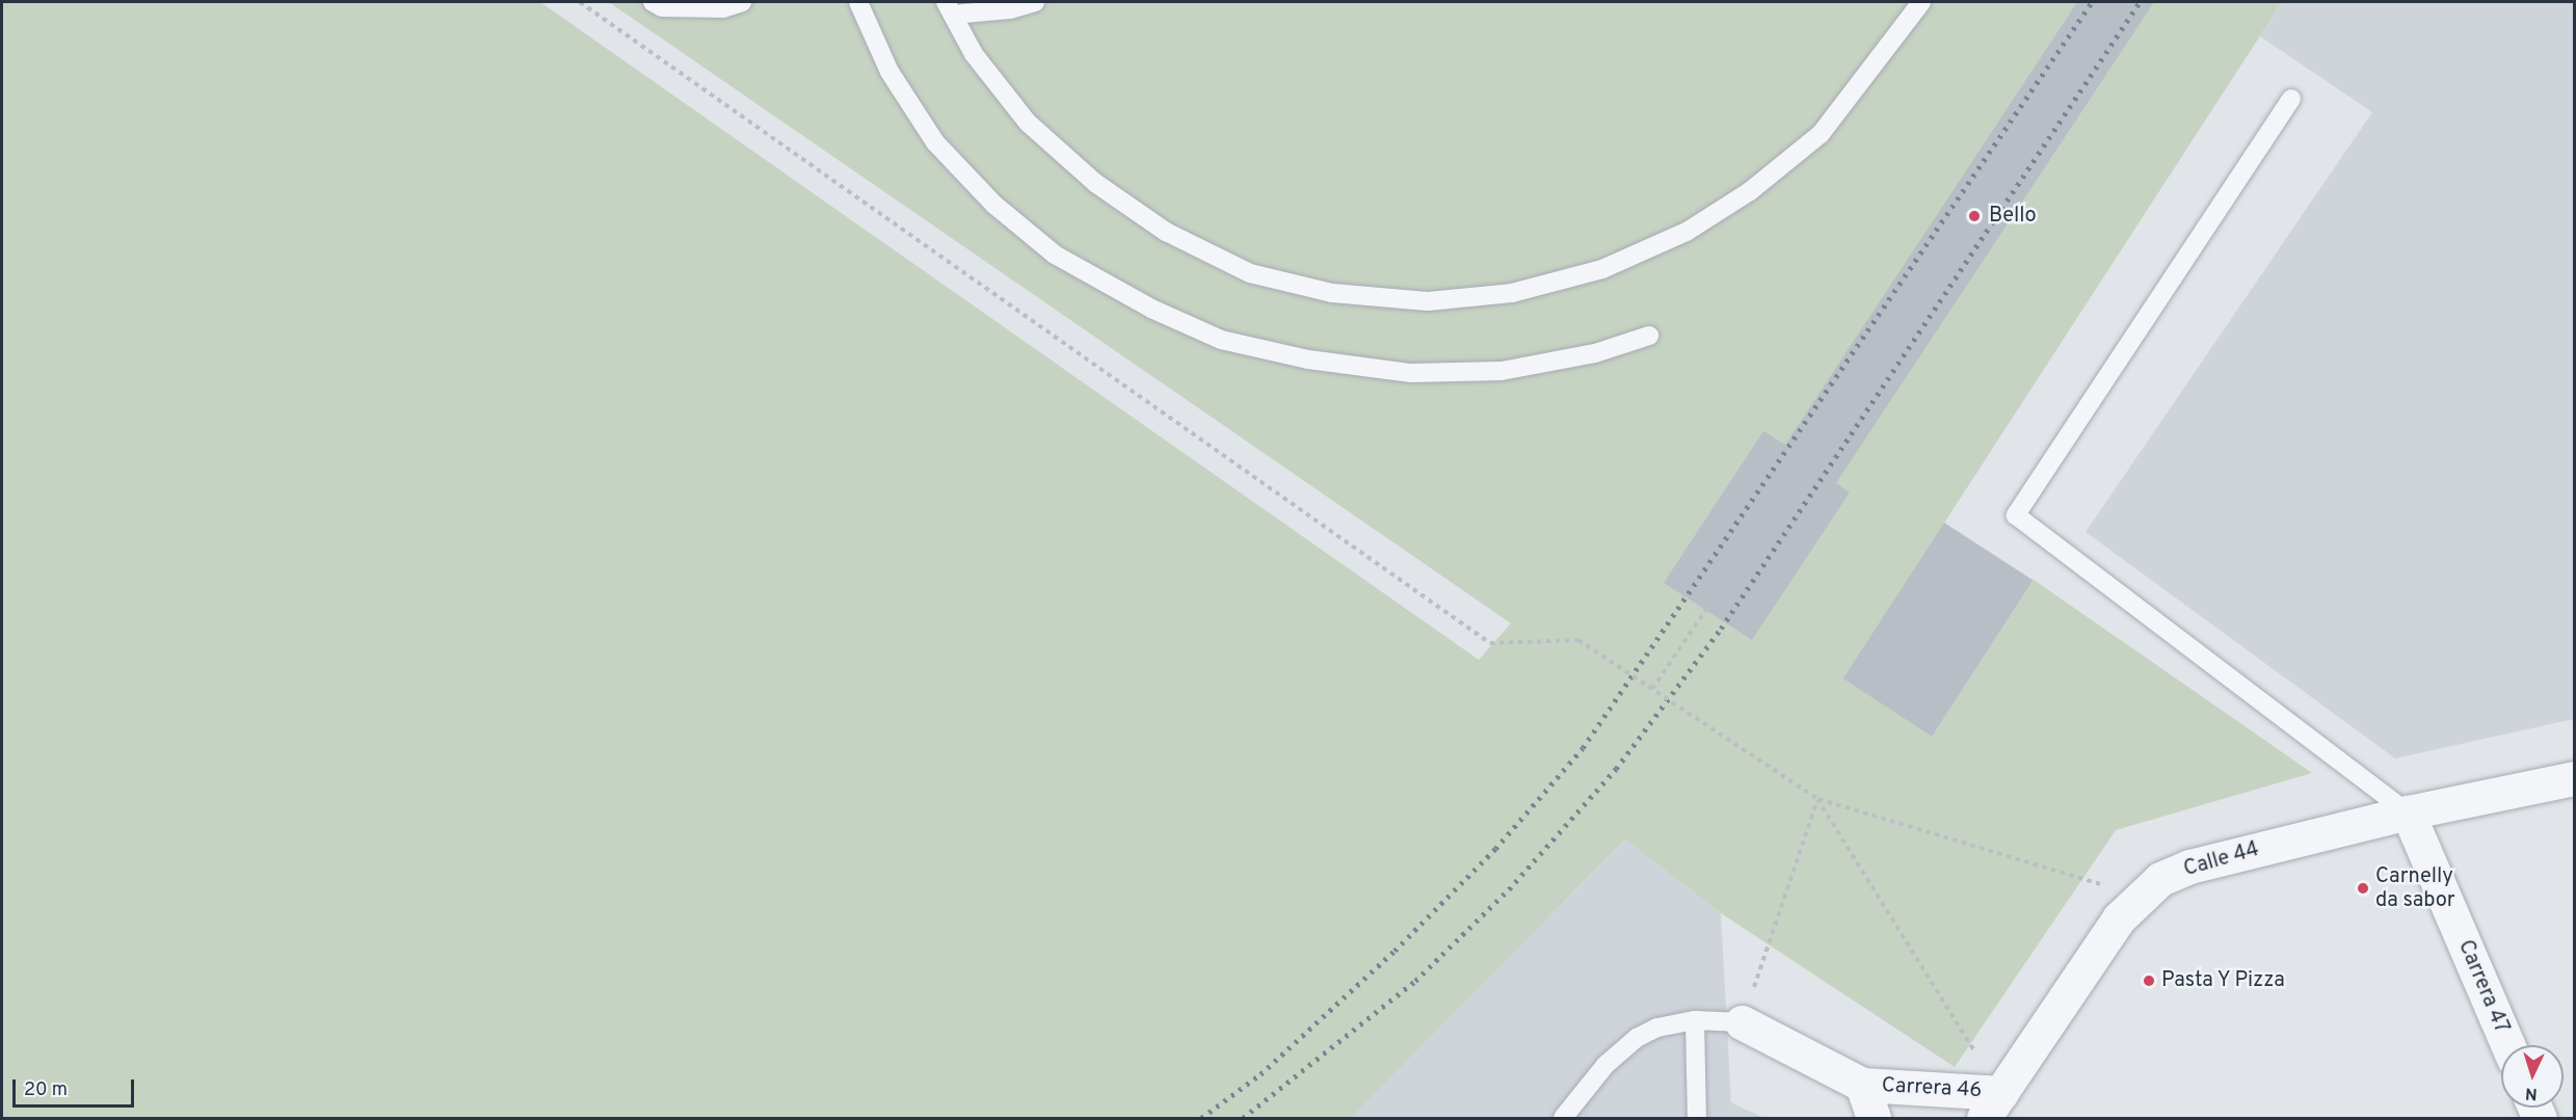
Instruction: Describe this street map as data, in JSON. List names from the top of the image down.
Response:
{
  "streets": {
    "street": ["Calle 44", "Carrera 47", "Carrera 46"]
  },
  "crossings": [
    ["Calle 44", "Carrera 47"],
    ["Calle 44", "Carrera 46"]
  ],
  "places": ["Bello", "Carnelly da sabor", "Pasta Y Pizza"],
  "scale_bar": "20 m",
  "north": "bottom"
}
